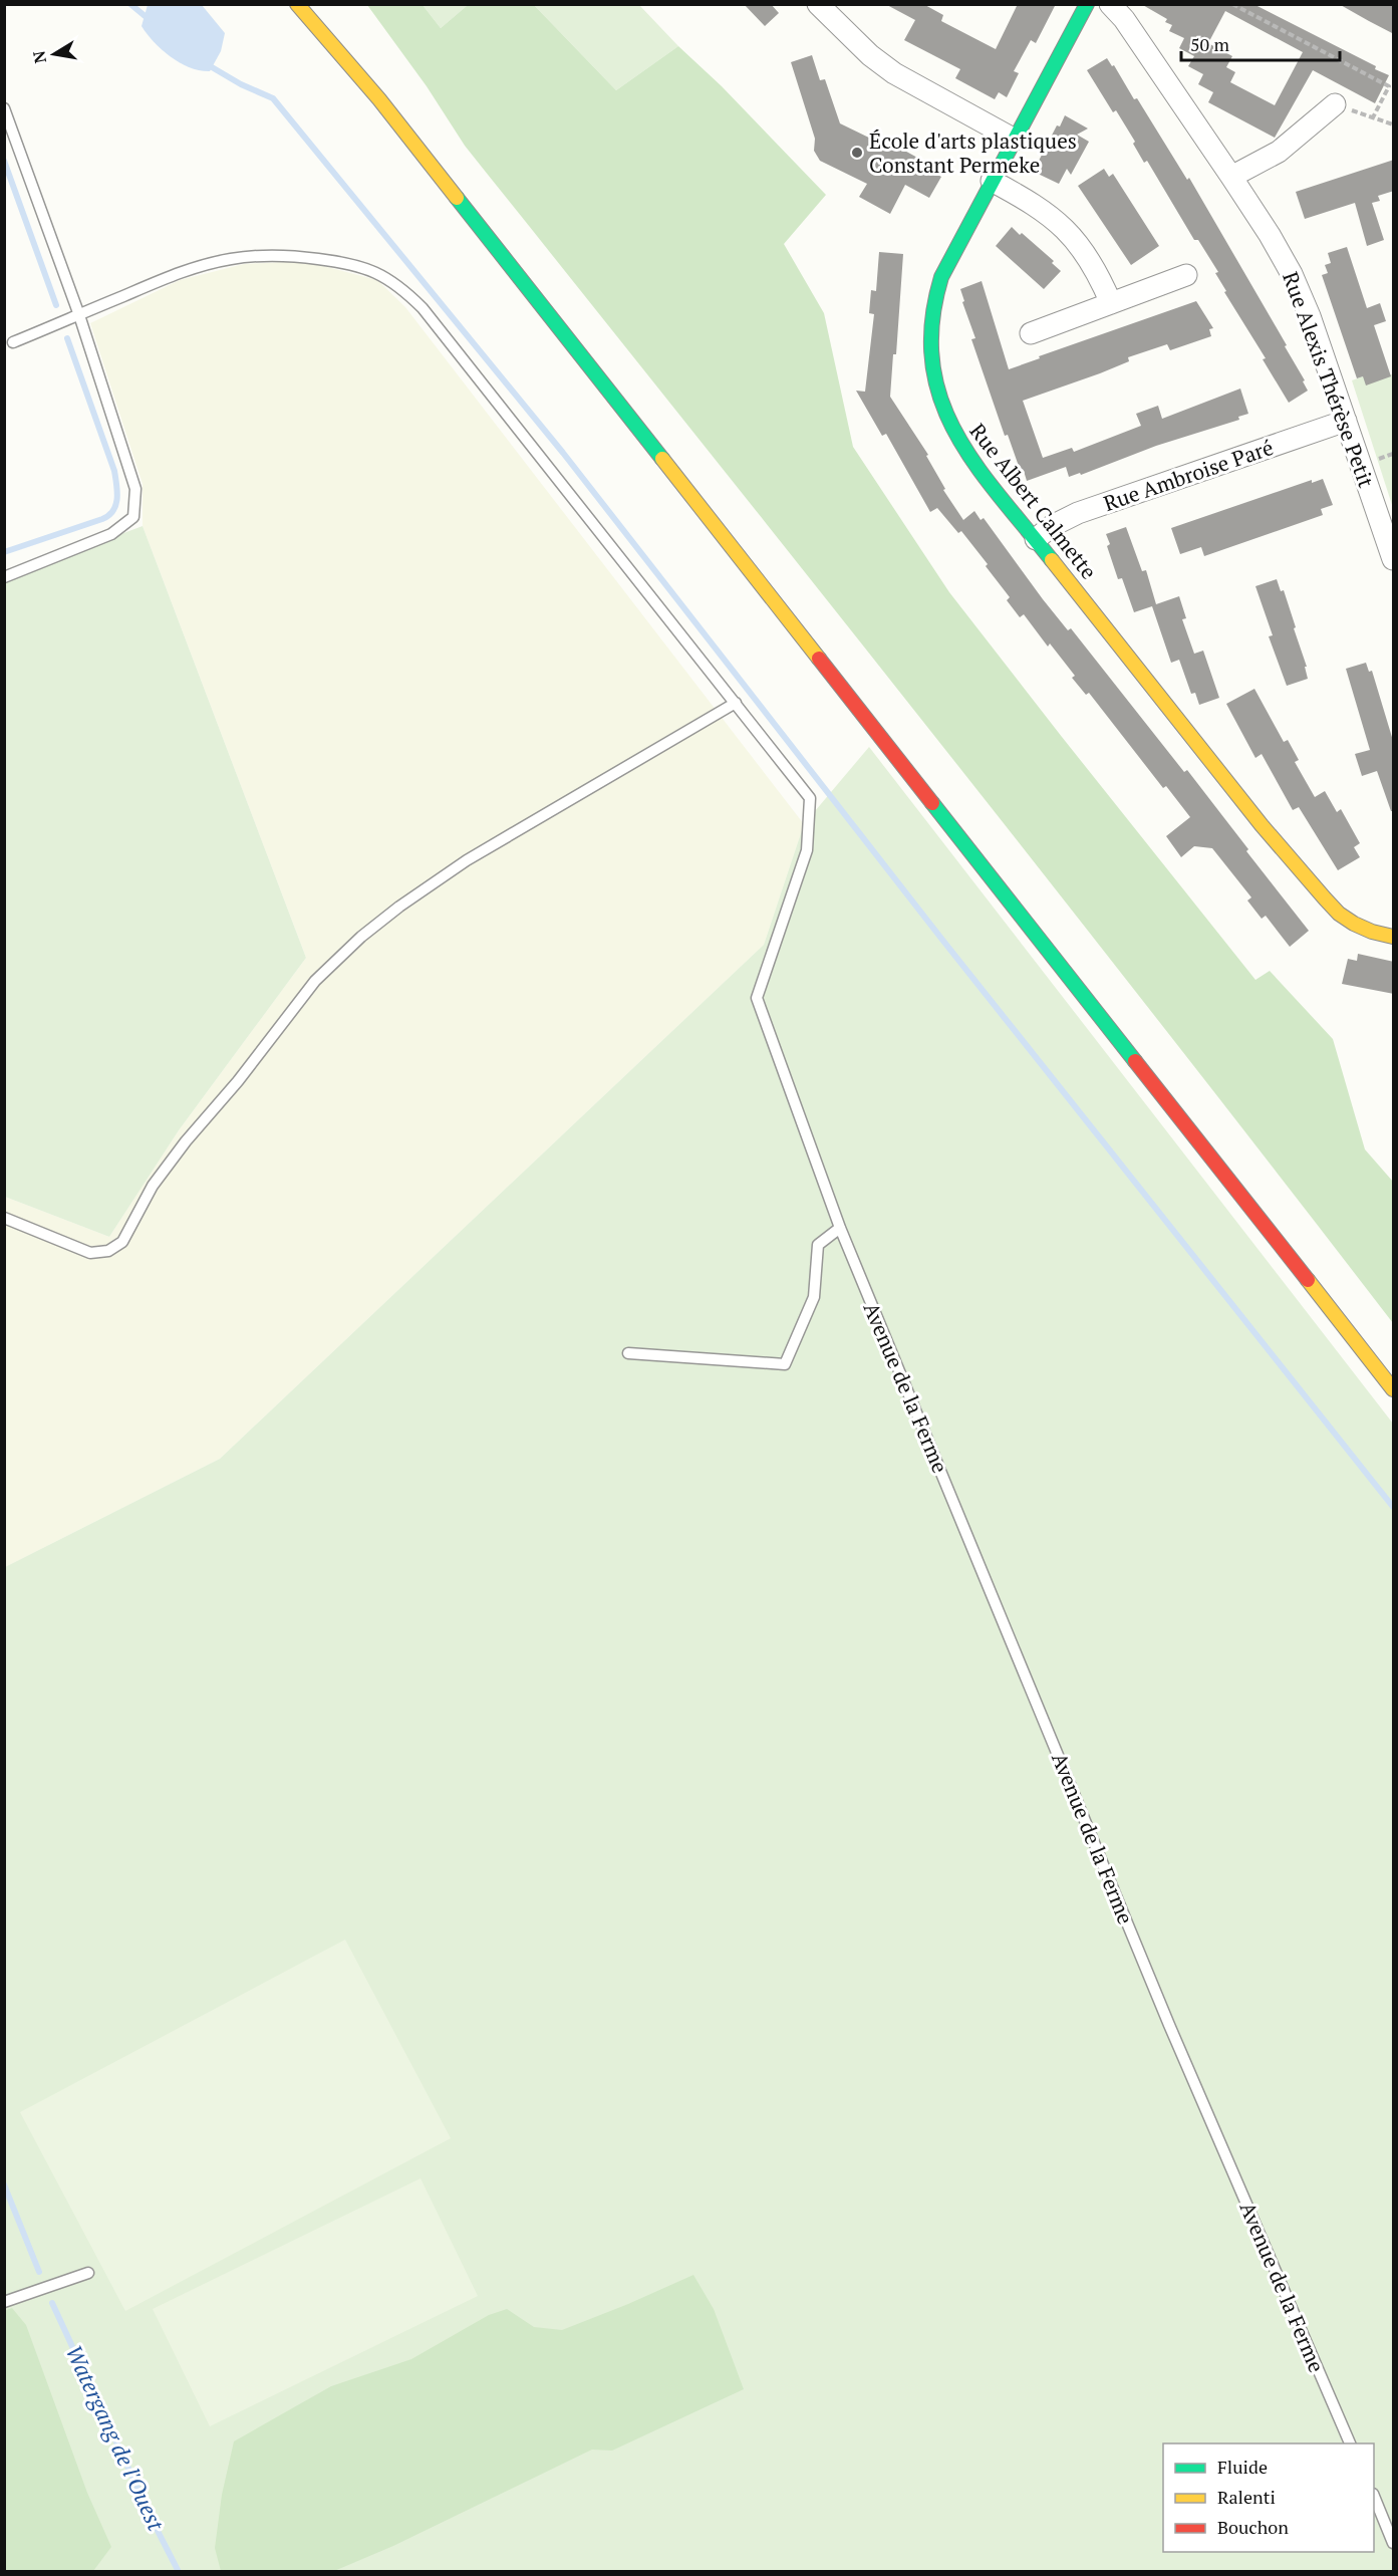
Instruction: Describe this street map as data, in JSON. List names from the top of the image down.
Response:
{
  "streets": {
    "main road": ["Rue Albert Calmette"],
    "street": ["Rue Alexis Thérèse Petit", "Rue Ambroise Paré"],
    "lane": ["Avenue de la Ferme"]
  },
  "crossings": [
    ["Rue Alexis Thérèse Petit", "Rue Ambroise Paré"],
    ["Rue Ambroise Paré", "Rue Albert Calmette"]
  ],
  "water": ["Watergang de l'Ouest"],
  "places": ["École d'arts plastiques Constant Permeke"],
  "legend": ["Fluide", "Ralenti", "Bouchon"],
  "scale_bar": "50 m",
  "north": "left"
}
